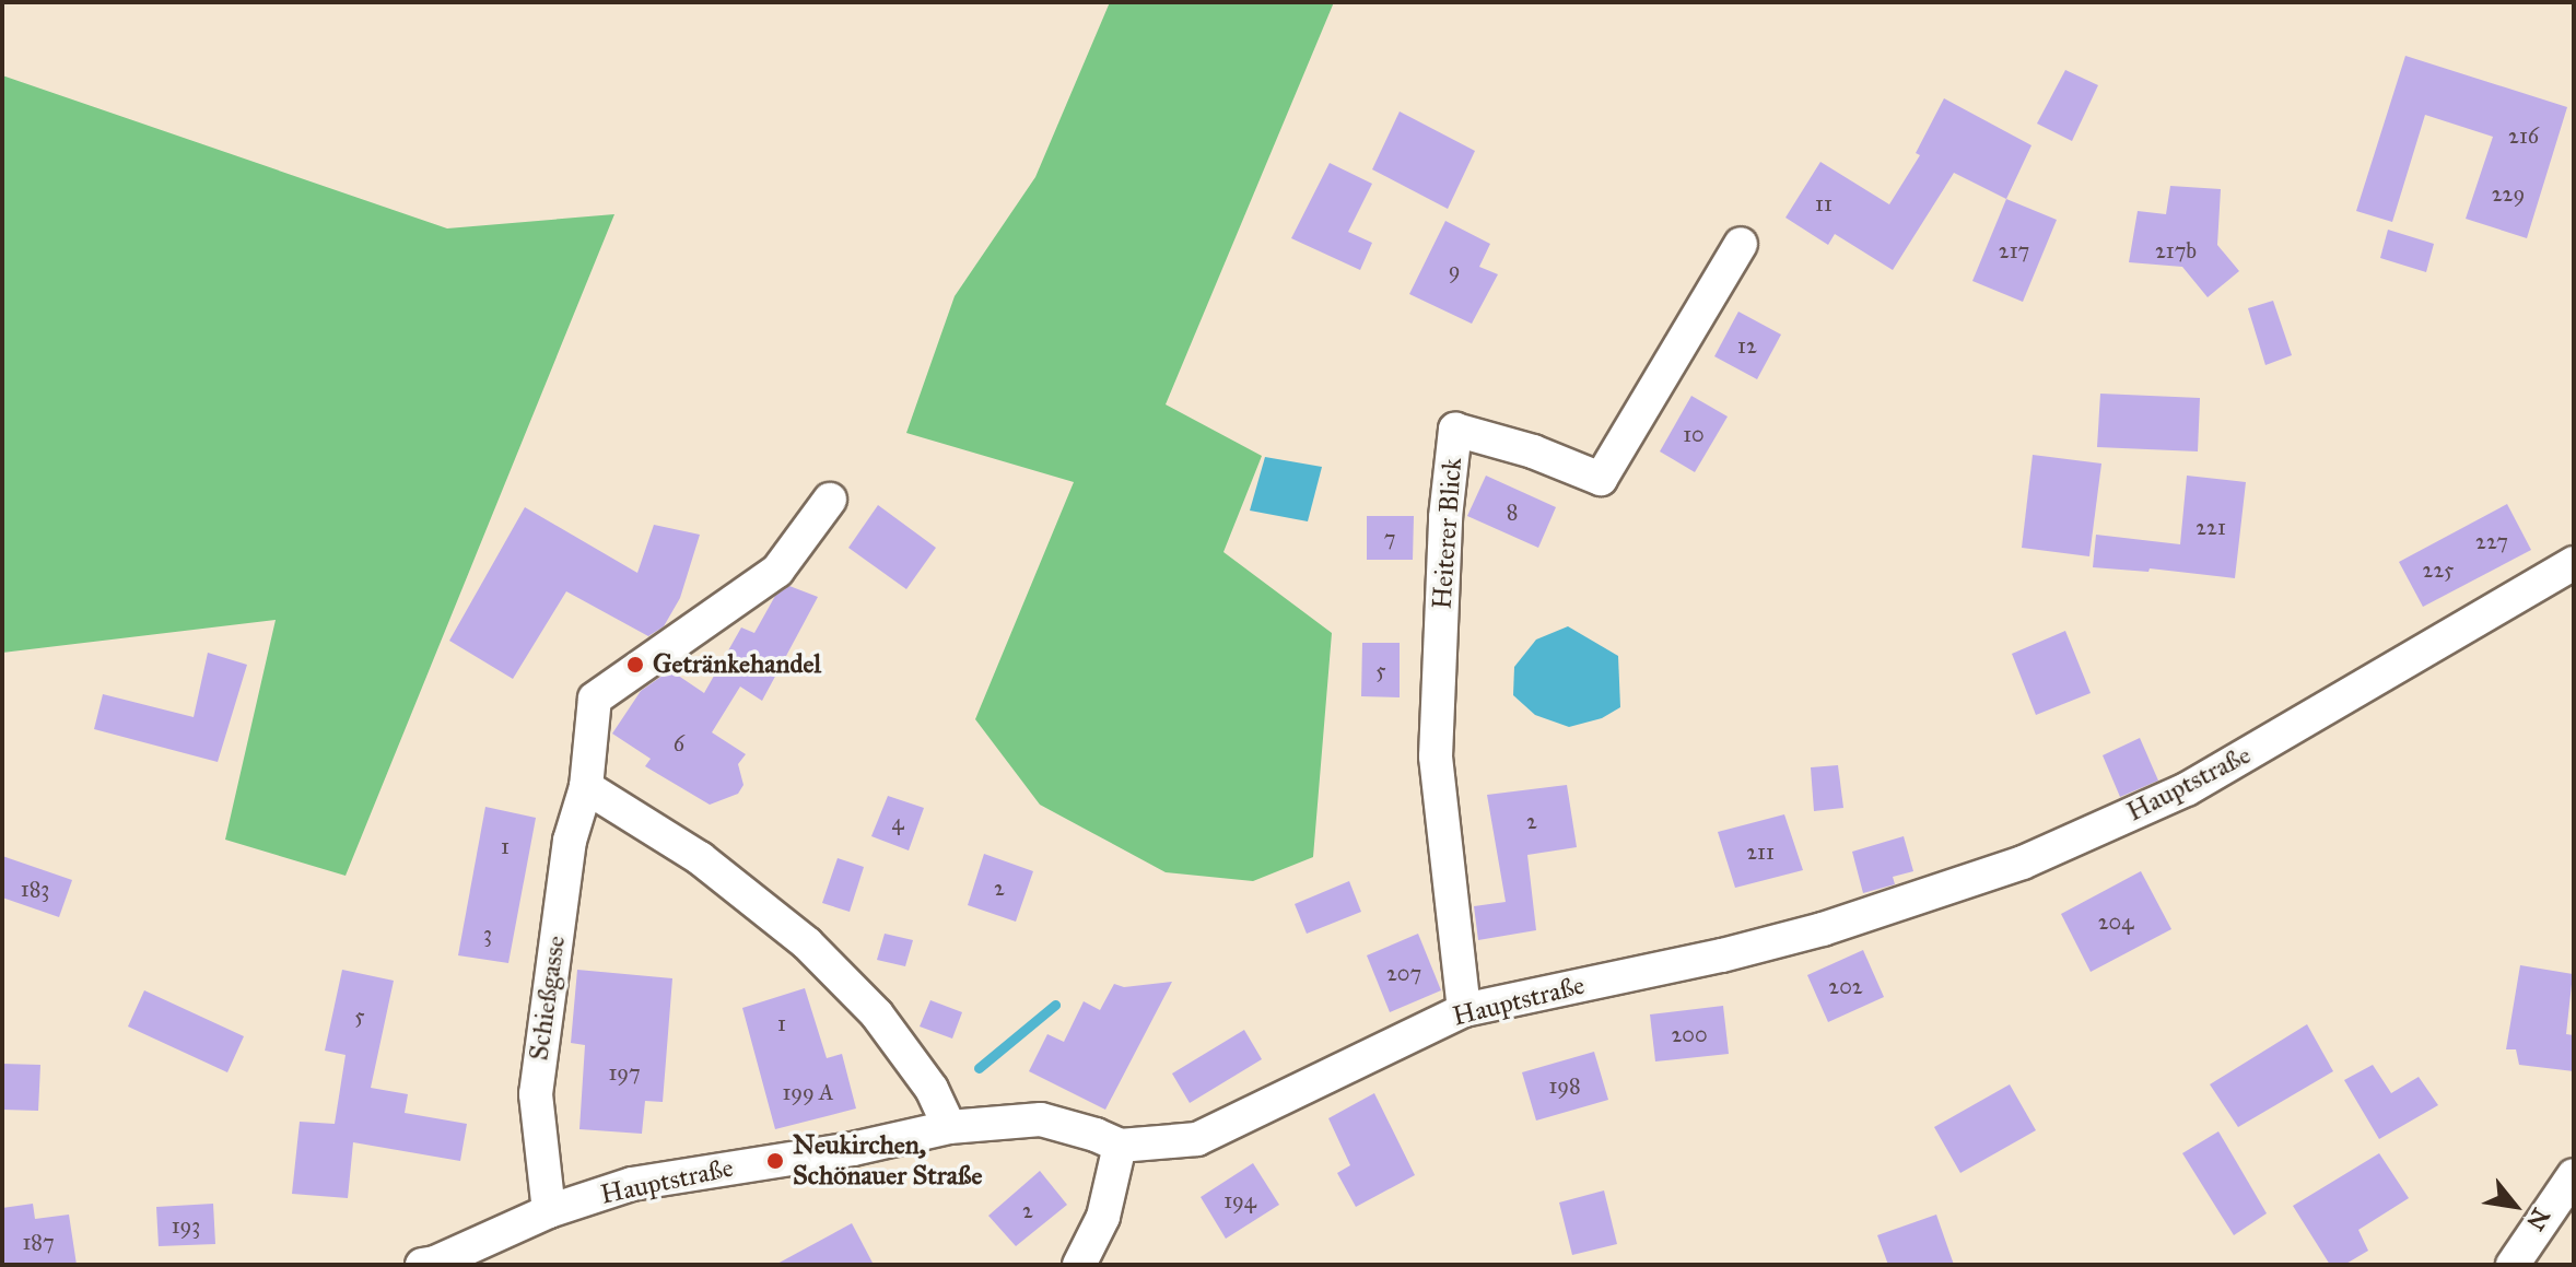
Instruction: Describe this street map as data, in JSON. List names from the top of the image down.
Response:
{
  "streets": {
    "street": ["Heiterer Blick", "Hauptstraße", "Schießgasse"]
  },
  "crossings": [
    ["Heiterer Blick", "Hauptstraße"],
    ["Hauptstraße", "Schießgasse"]
  ],
  "places": ["Getränkehandel", "Neukirchen, Schönauer Straße"],
  "house_numbers": [
    "216",
    "229",
    "11",
    "217",
    "217b",
    "9",
    "12",
    "10",
    "8",
    "221",
    "7",
    "227",
    "225",
    "5",
    "6",
    "2",
    "4",
    "1",
    "211",
    "2",
    "183",
    "204",
    "3",
    "207",
    "202",
    "5",
    "1",
    "200",
    "197",
    "198",
    "199 A",
    "194",
    "2",
    "193",
    "187"
  ],
  "north": "bottom right"
}
